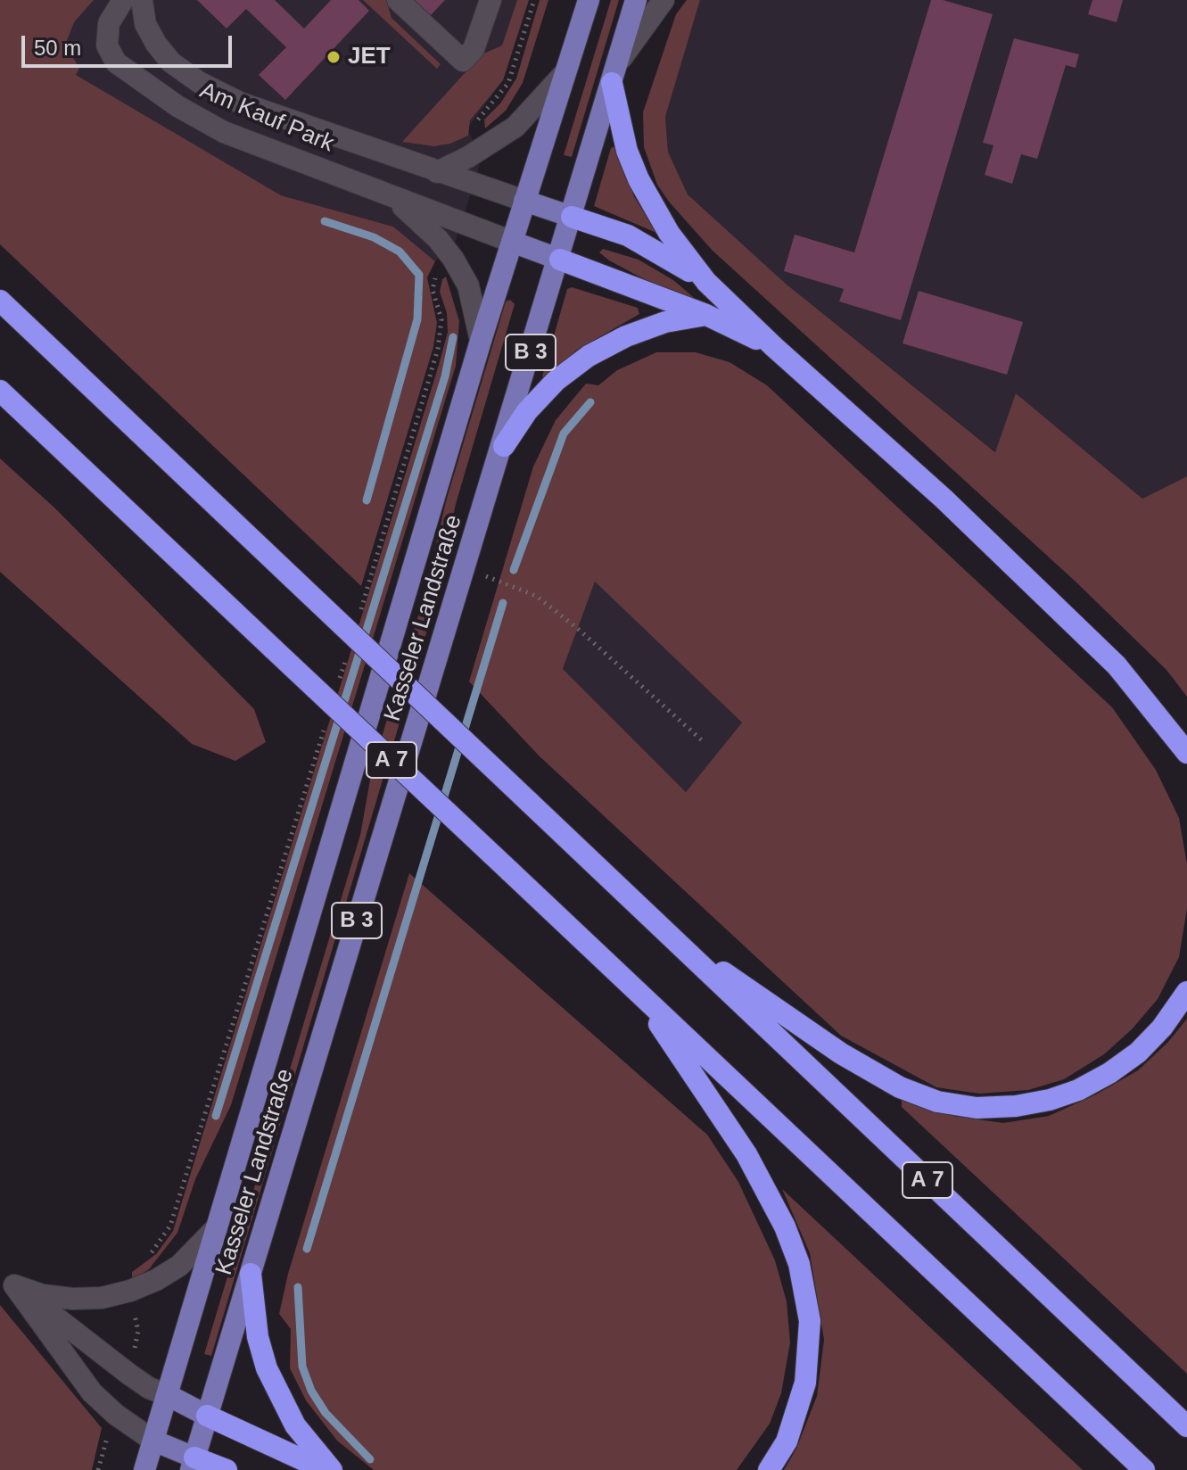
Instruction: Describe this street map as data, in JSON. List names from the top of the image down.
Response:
{
  "streets": {
    "highway": ["A 7"],
    "main road": ["B 3", "Kasseler Landstraße"],
    "street": ["Am Kauf Park"]
  },
  "crossings": [
    ["Am Kauf Park", "Kasseler Landstraße"]
  ],
  "places": ["JET"],
  "scale_bar": "50 m"
}
